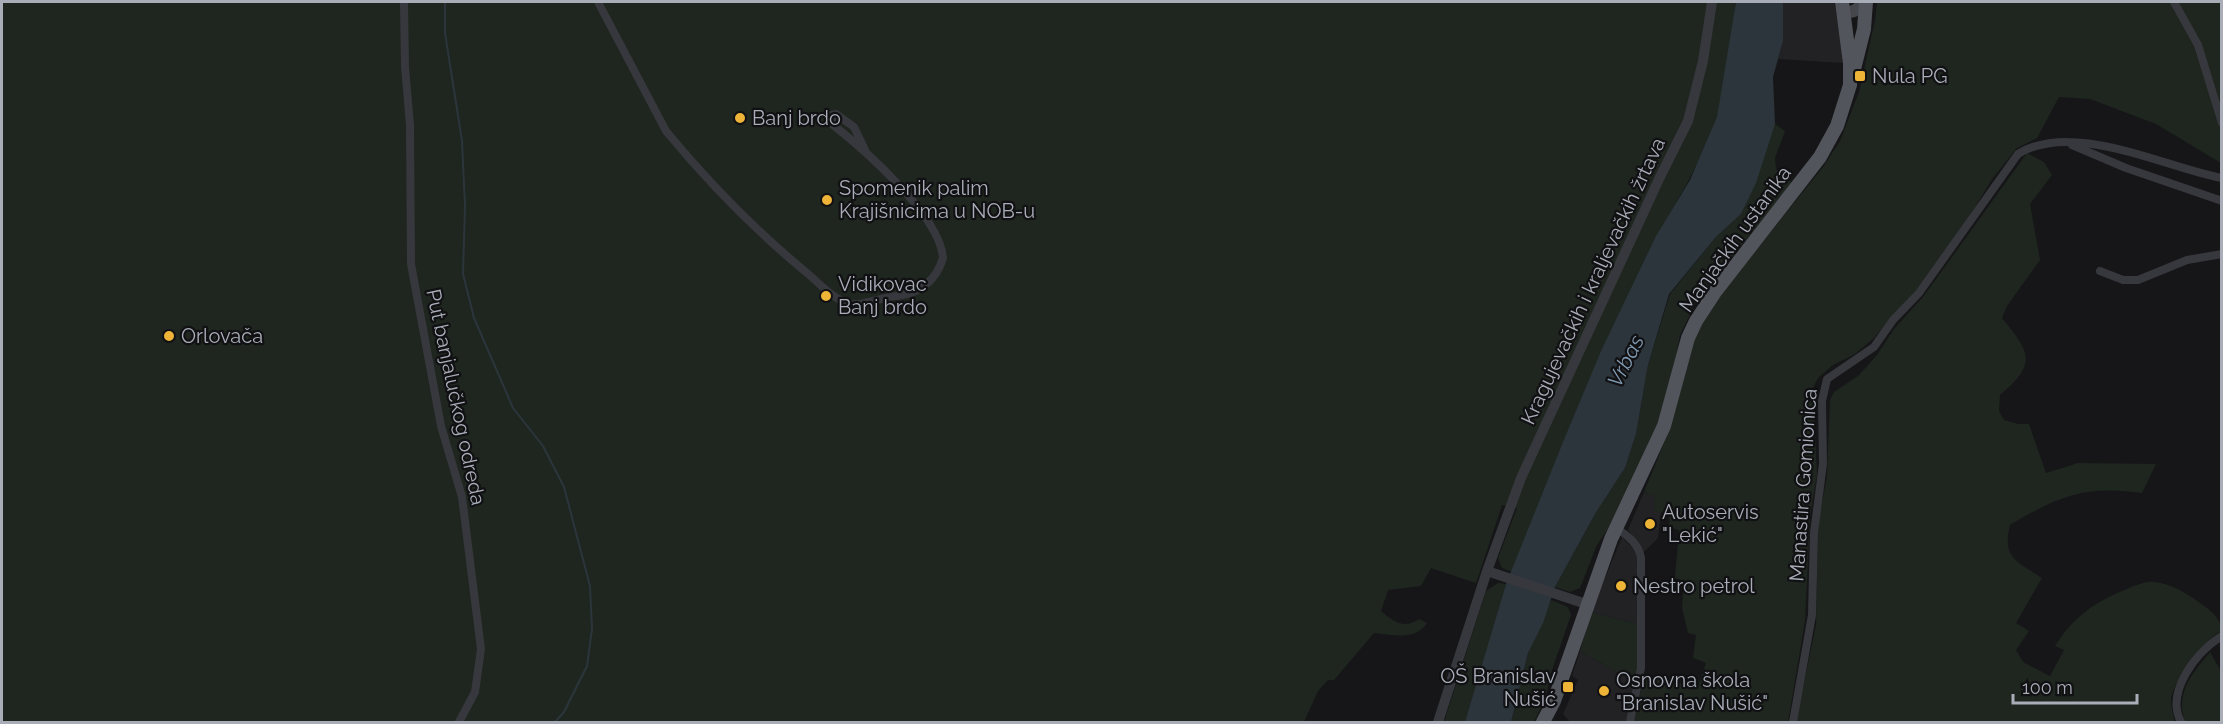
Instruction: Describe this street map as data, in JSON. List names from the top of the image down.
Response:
{
  "streets": {
    "main road": ["Manjačkih ustanika"],
    "street": ["Kragujevačkih i kraljevačkih žrtava", "Put banjalučkog odreda", "Manastira Gomionica"]
  },
  "water": ["Vrbas"],
  "places": {
    "transit": ["Nula PG", "OŠ Branislav Nušić"],
    "other": [
      "Banj brdo",
      "Spomenik palim Krajišnicima u NOB-u",
      "Vidikovac Banj brdo",
      "Orlovača",
      "Autoservis \"Lekić\"",
      "Nestro petrol",
      "Osnovna škola \"Branislav Nušić\""
    ]
  },
  "scale_bar": "100 m"
}
